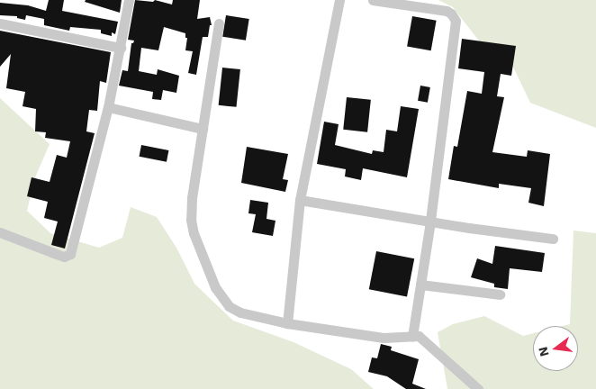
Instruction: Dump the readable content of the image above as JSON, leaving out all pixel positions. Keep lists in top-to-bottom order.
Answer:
{
  "north": "left"
}
